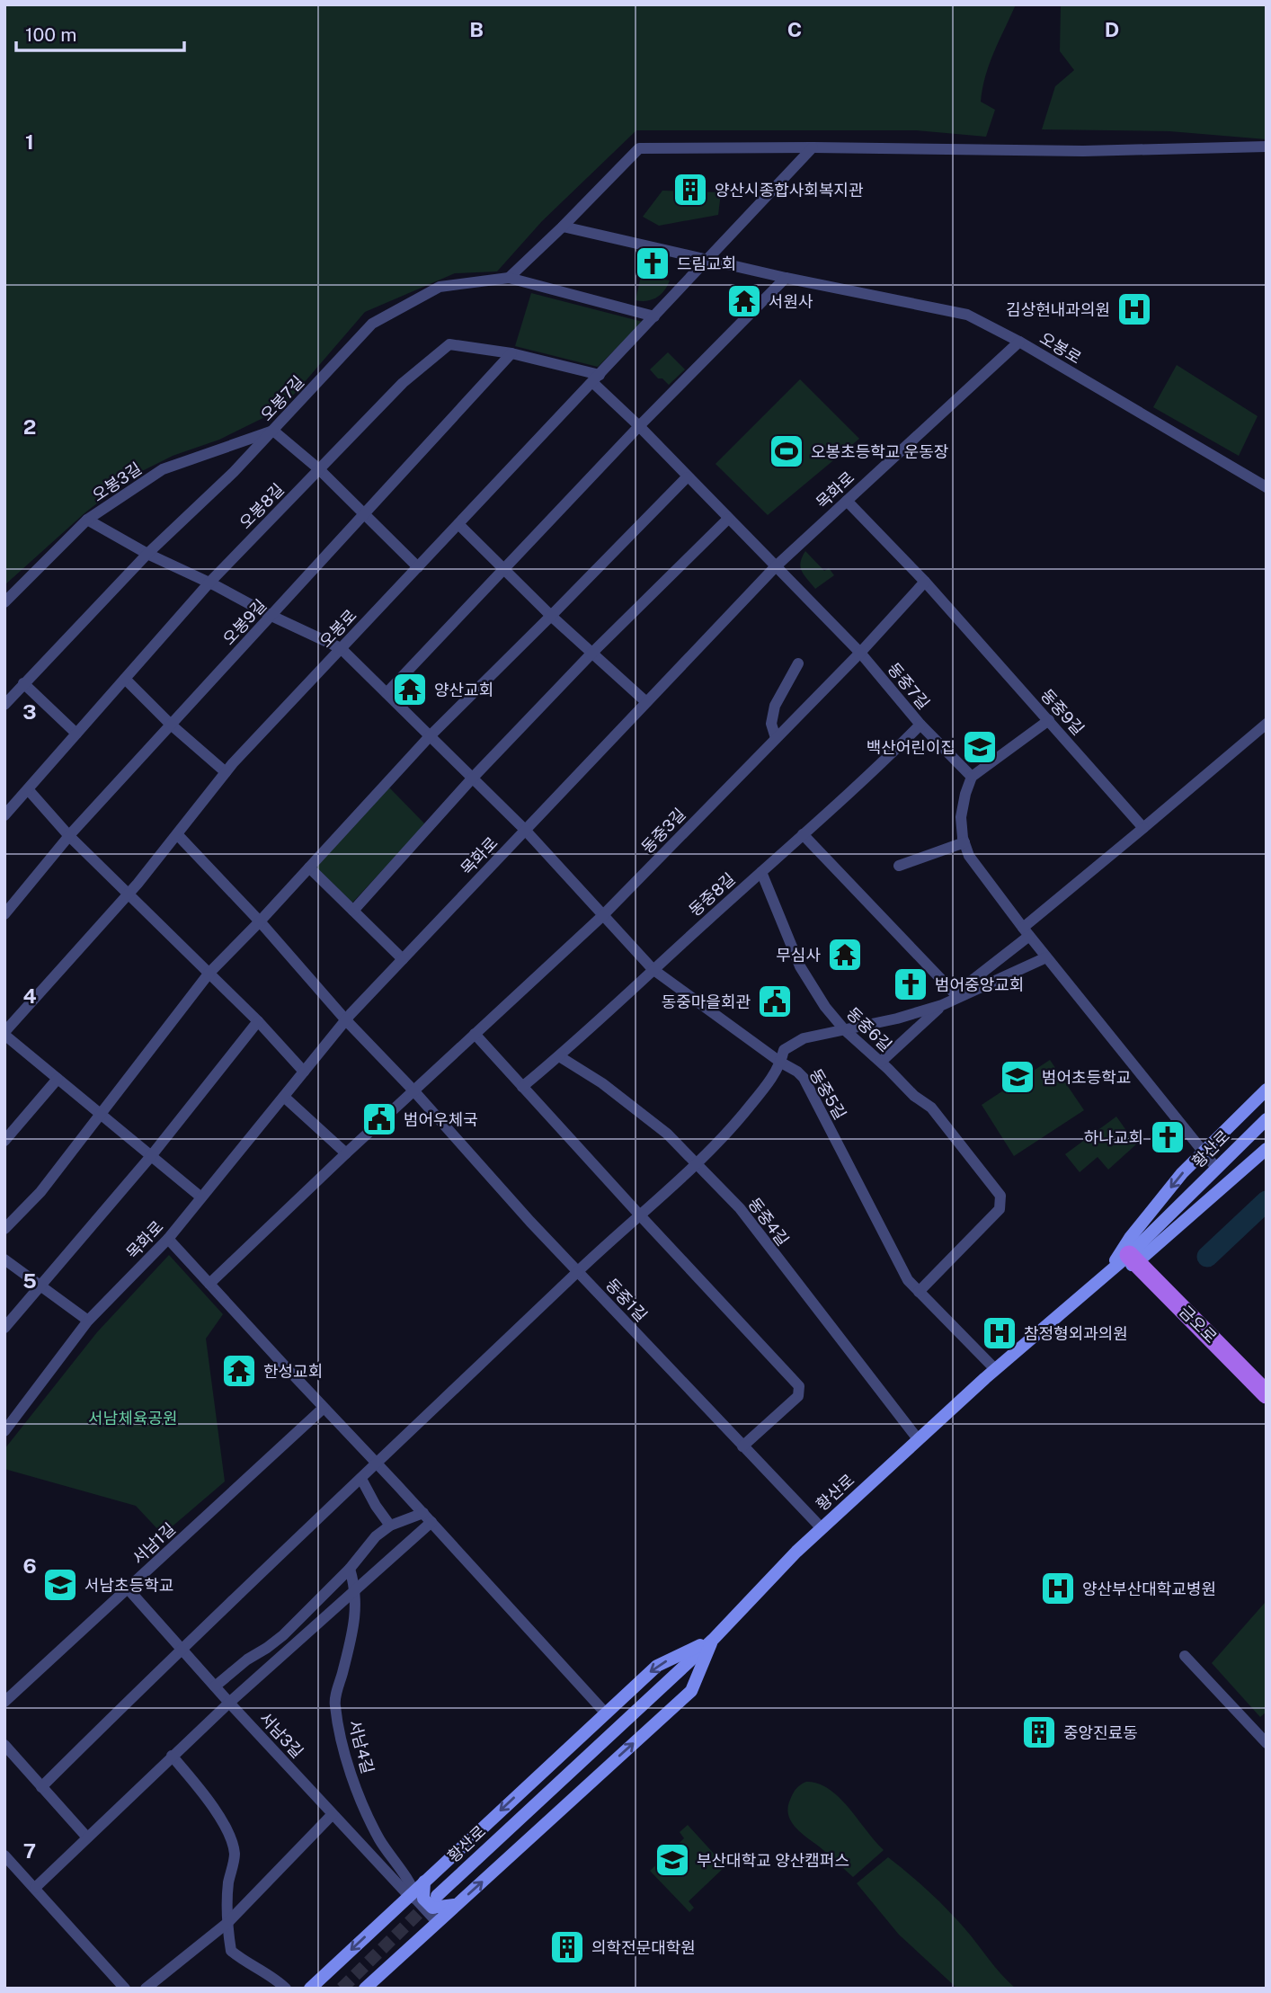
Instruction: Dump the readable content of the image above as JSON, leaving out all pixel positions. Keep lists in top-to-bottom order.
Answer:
{
  "streets": {
    "main road": ["황산로", "금오로"],
    "street": [
      "오봉로",
      "오봉7길",
      "오봉3길",
      "목화로",
      "오봉8길",
      "오봉9길",
      "동중7길",
      "동중9길",
      "동중3길",
      "동중8길",
      "동중6길",
      "동중5길",
      "동중4길",
      "동중1길",
      "서남1길",
      "서남3길",
      "서남4길"
    ]
  },
  "crossings": [
    ["오봉로", "오봉7길"],
    ["오봉로", "목화로"],
    ["오봉로", "오봉8길"],
    ["오봉로", "동중7길"],
    ["오봉로", "동중5길"],
    ["오봉로", "동중1길"],
    ["오봉7길", "오봉3길"],
    ["오봉7길", "동중5길"],
    ["오봉3길", "동중5길"],
    ["목화로", "동중7길"],
    ["목화로", "동중9길"],
    ["목화로", "동중5길"],
    ["목화로", "동중1길"],
    ["오봉8길", "오봉9길"],
    ["오봉8길", "동중7길"],
    ["오봉8길", "동중5길"],
    ["오봉9길", "동중5길"],
    ["동중7길", "동중3길"],
    ["동중7길", "동중8길"],
    ["동중9길", "동중3길"],
    ["동중3길", "동중5길"],
    ["동중3길", "동중1길"],
    ["동중8길", "동중6길"],
    ["동중8길", "동중5길"],
    ["동중8길", "동중4길"],
    ["동중6길", "동중5길"],
    ["동중5길", "황산로"],
    ["황산로", "동중4길"],
    ["황산로", "동중1길"],
    ["황산로", "금오로"],
    ["서남1길", "서남3길"],
    ["서남3길", "서남4길"]
  ],
  "parks": ["서남체육공원"],
  "places": {
    "building": ["양산시종합사회복지관", "중앙진료동", "의학전문대학원"],
    "church": ["드림교회", "범어중앙교회", "하나교회"],
    "temple": [
      "서원사",
      "양산교회",
      "무심사",
      "한성교회"
    ],
    "hospital": ["김상현내과의원", "참정형외과의원", "양산부산대학교병원"],
    "sports": ["오봉초등학교 운동장"],
    "school or university": [
      "백산어린이집",
      "범어초등학교",
      "서남초등학교",
      "부산대학교 양산캠퍼스"
    ],
    "public building": ["동중마을회관", "범어우체국"]
  },
  "scale_bar": "100 m",
  "grid": {
    "columns": ["B", "C", "D"],
    "rows": [
      "1",
      "2",
      "3",
      "4",
      "5",
      "6",
      "7"
    ]
  }
}
